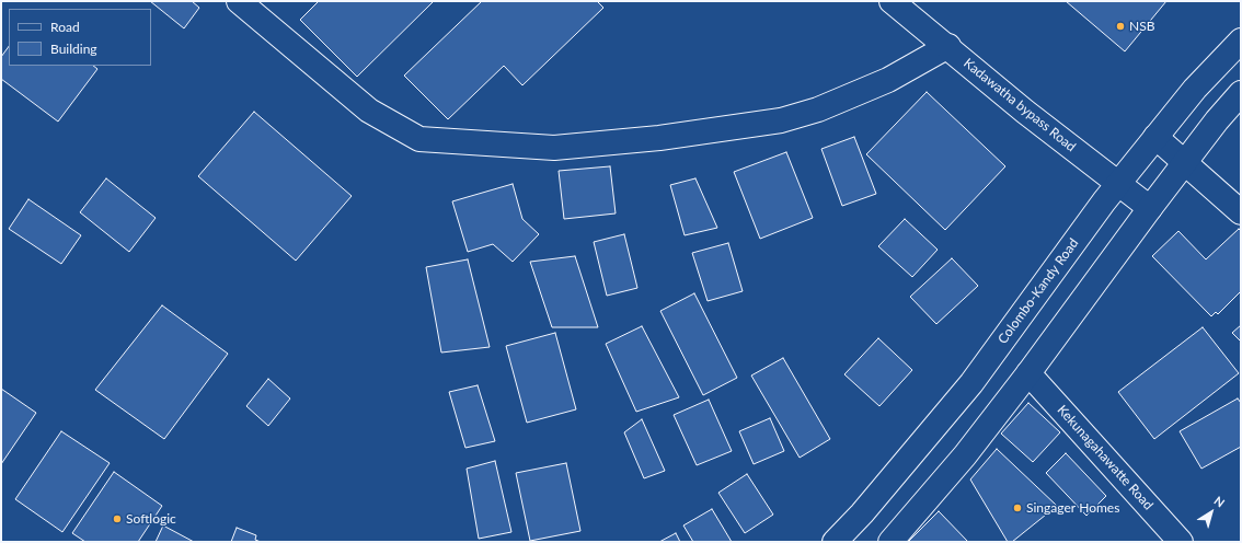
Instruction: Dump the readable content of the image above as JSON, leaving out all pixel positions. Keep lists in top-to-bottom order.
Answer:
{
  "streets": {
    "main road": ["Kadawatha bypass Road", "Colombo-Kandy Road", "Kekunagahawatte Road"]
  },
  "crossings": [
    ["Kadawatha bypass Road", "Colombo-Kandy Road"]
  ],
  "places": ["NSB", "Singager Homes", "Softlogic"],
  "legend": ["Road", "Building"],
  "north": "top right"
}
